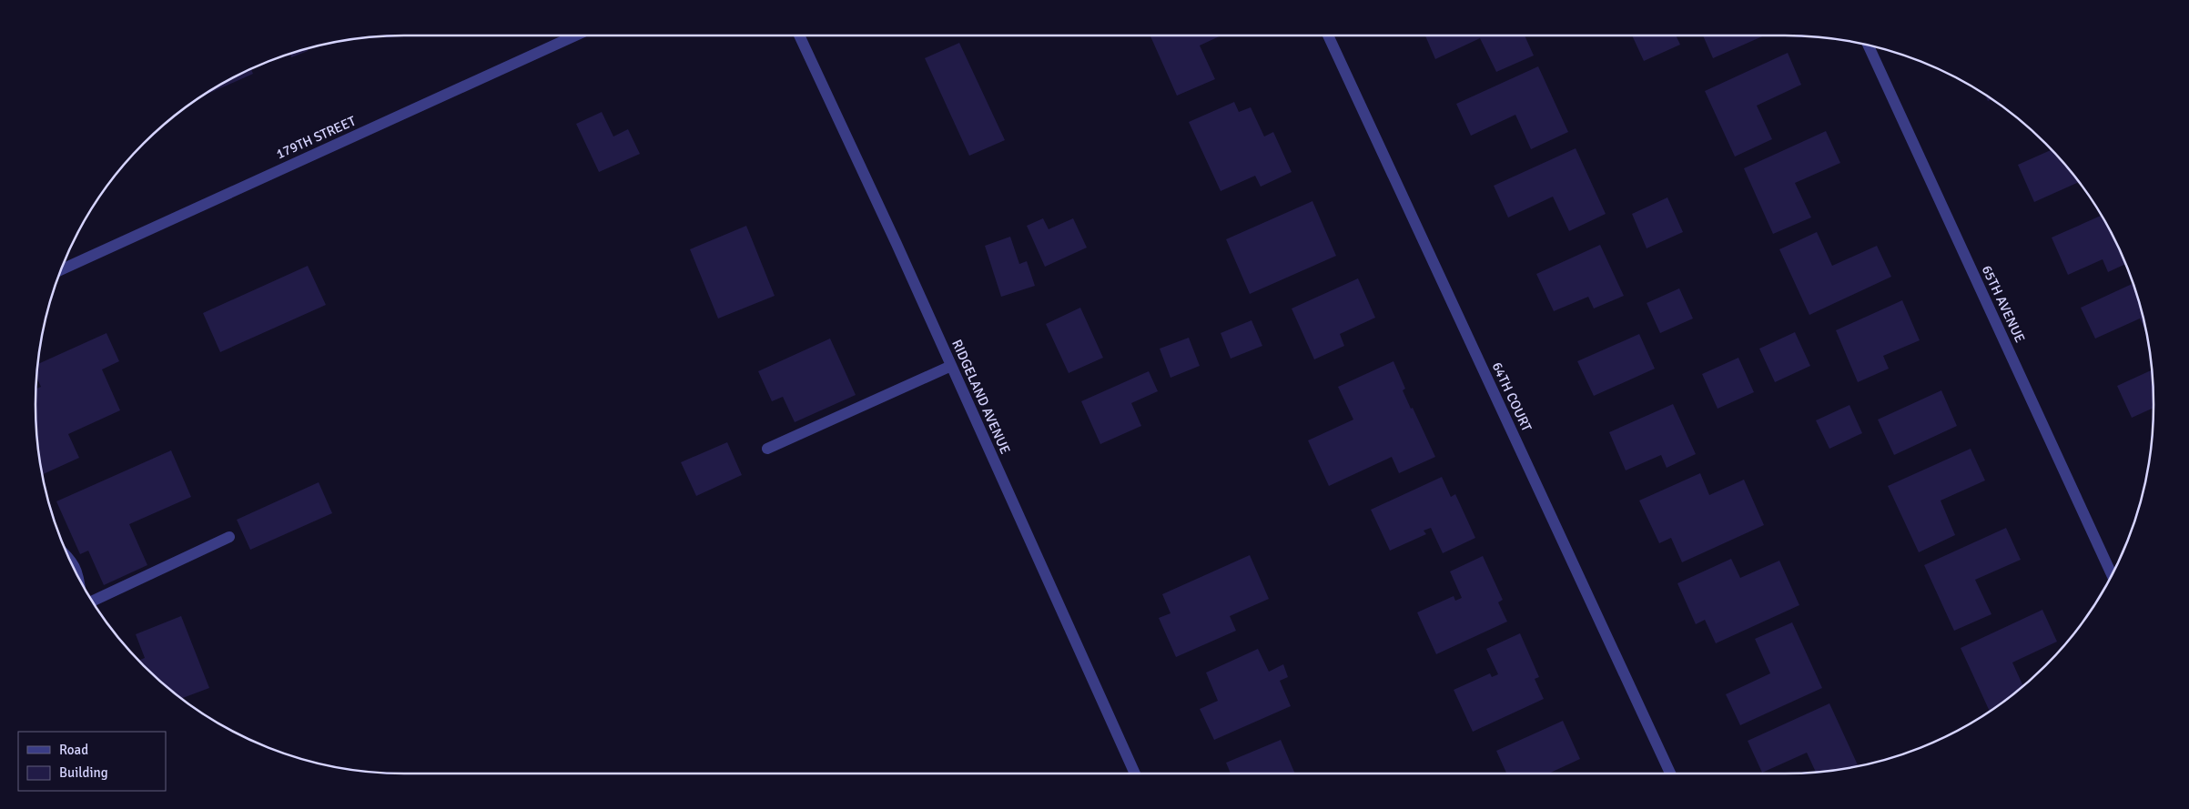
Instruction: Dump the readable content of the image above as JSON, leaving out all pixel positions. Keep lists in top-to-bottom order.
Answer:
{
  "streets": {
    "street": [
      "179TH STREET",
      "65TH AVENUE",
      "RIDGELAND AVENUE",
      "64TH COURT"
    ]
  },
  "legend": ["Road", "Building"]
}
